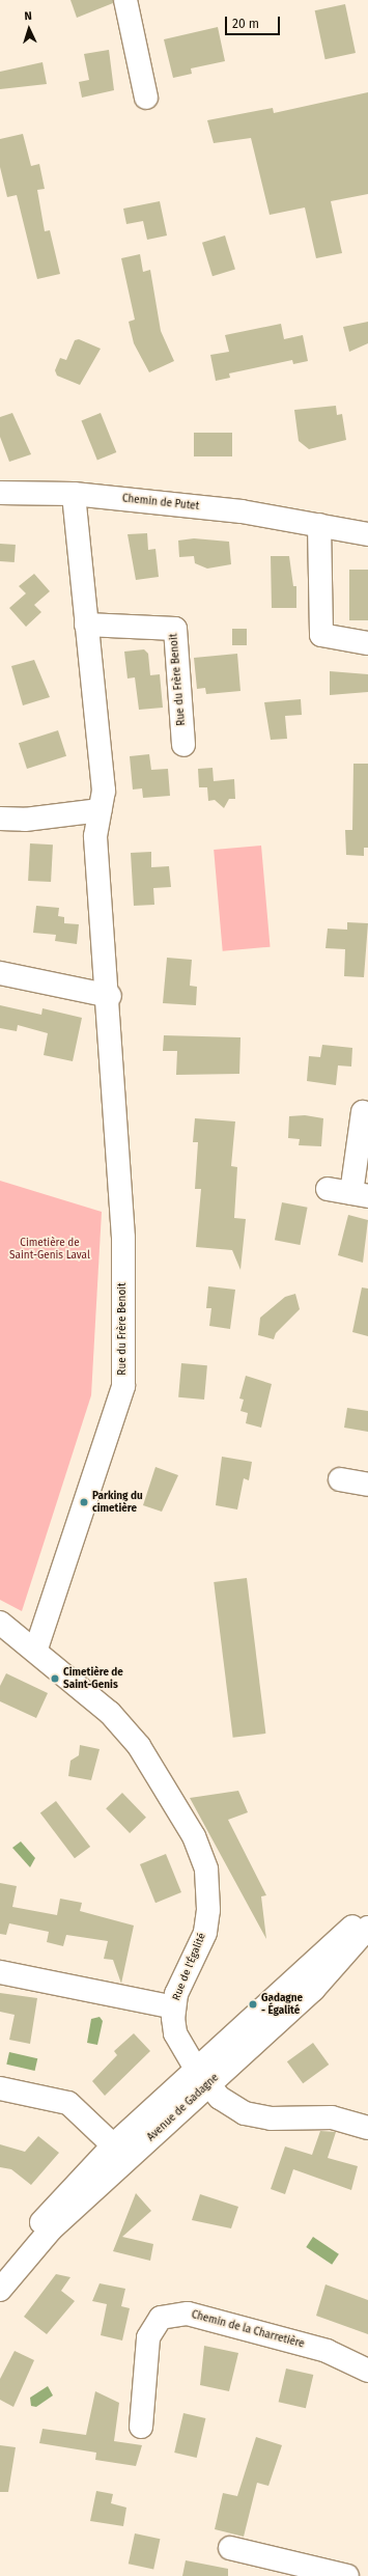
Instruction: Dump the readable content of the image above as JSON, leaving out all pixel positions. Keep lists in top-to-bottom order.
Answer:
{
  "streets": {
    "street": [
      "Chemin de Putet",
      "Rue du Frère Benoit",
      "Rue de l'Égalité",
      "Avenue de Gadagne",
      "Chemin de la Charretière"
    ]
  },
  "crossings": [
    ["Chemin de Putet", "Rue du Frère Benoit"],
    ["Rue du Frère Benoit", "Rue de l'Égalité"],
    ["Rue de l'Égalité", "Avenue de Gadagne"]
  ],
  "parks": ["Cimetière de Saint-Genis Laval"],
  "places": ["Parking du cimetière", "Cimetière de Saint-Genis", "Gadagne - Égalité"],
  "scale_bar": "20 m",
  "north": "top"
}
